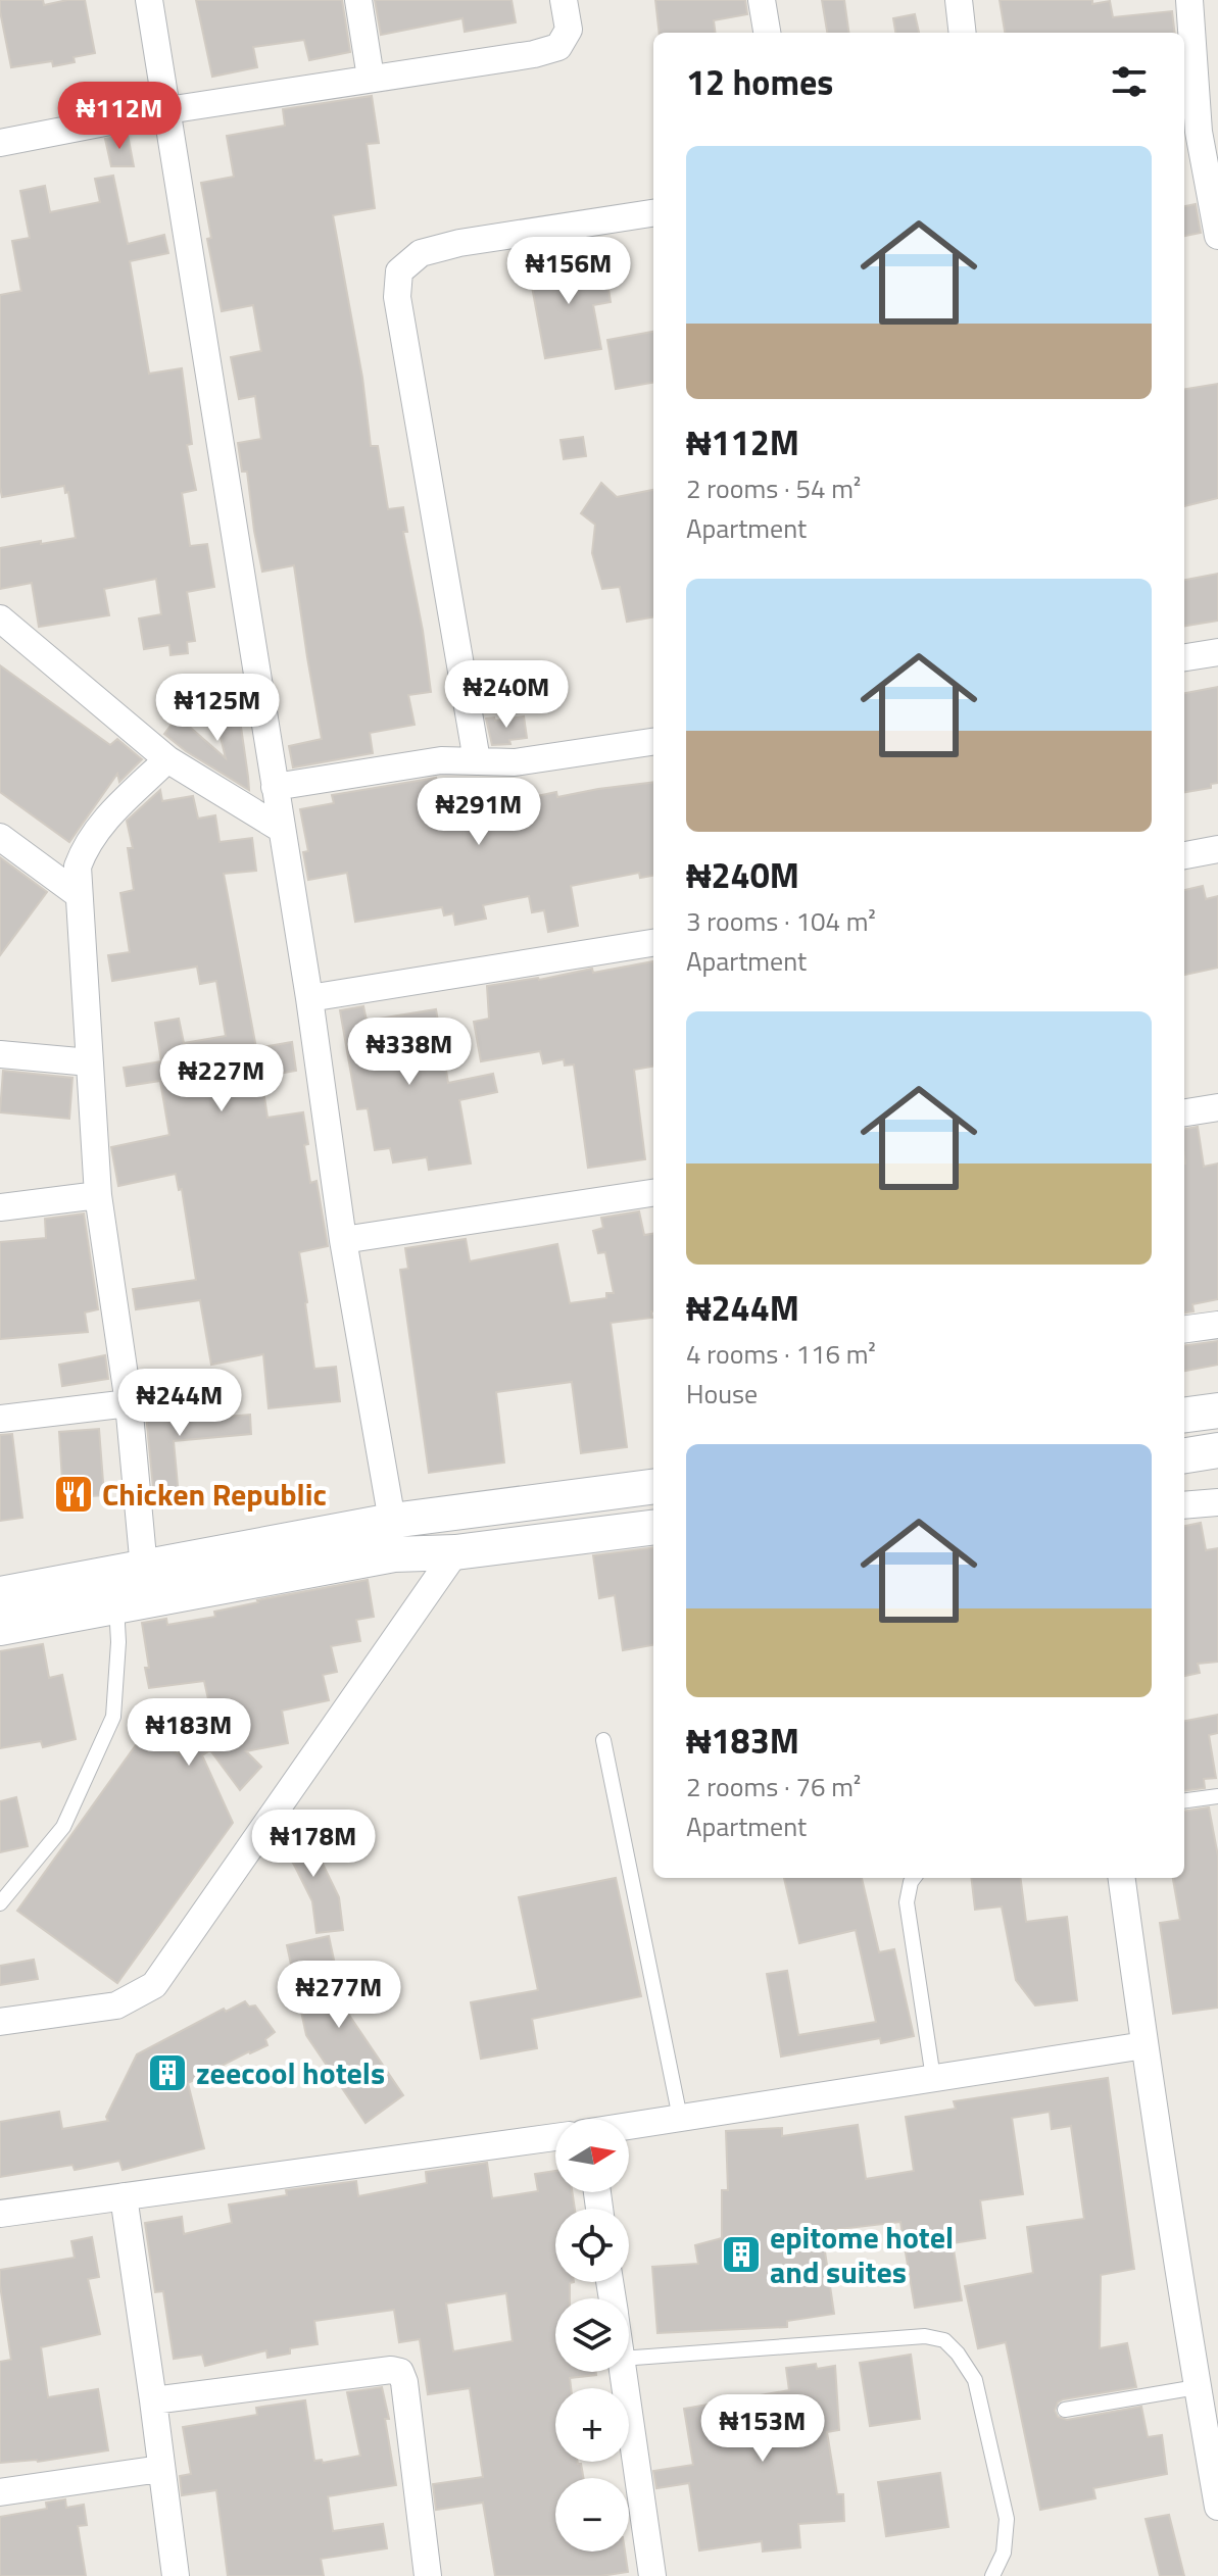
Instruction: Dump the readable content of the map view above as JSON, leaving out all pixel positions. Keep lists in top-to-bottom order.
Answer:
{
  "places": {
    "restaurant": ["Chicken Republic"],
    "building": ["zeecool hotels", "epitome hotel and suites"]
  },
  "north": "right",
  "page": {
    "heading": "12 homes",
    "price": [
      "₦112M",
      "₦156M",
      "₦240M",
      "₦125M",
      "₦291M",
      "₦338M",
      "₦227M",
      "₦244M",
      "₦183M",
      "₦178M",
      "₦277M",
      "₦153M"
    ],
    "list": [
      {
        "name": "₦112M",
        "note": "2 rooms · 54 m² · Apartment"
      },
      {
        "name": "₦240M",
        "note": "3 rooms · 104 m² · Apartment"
      },
      {
        "name": "₦244M",
        "note": "4 rooms · 116 m² · House"
      },
      {
        "name": "₦183M",
        "note": "2 rooms · 76 m² · Apartment"
      }
    ],
    "map_buttons": ["+", "−"]
  }
}
